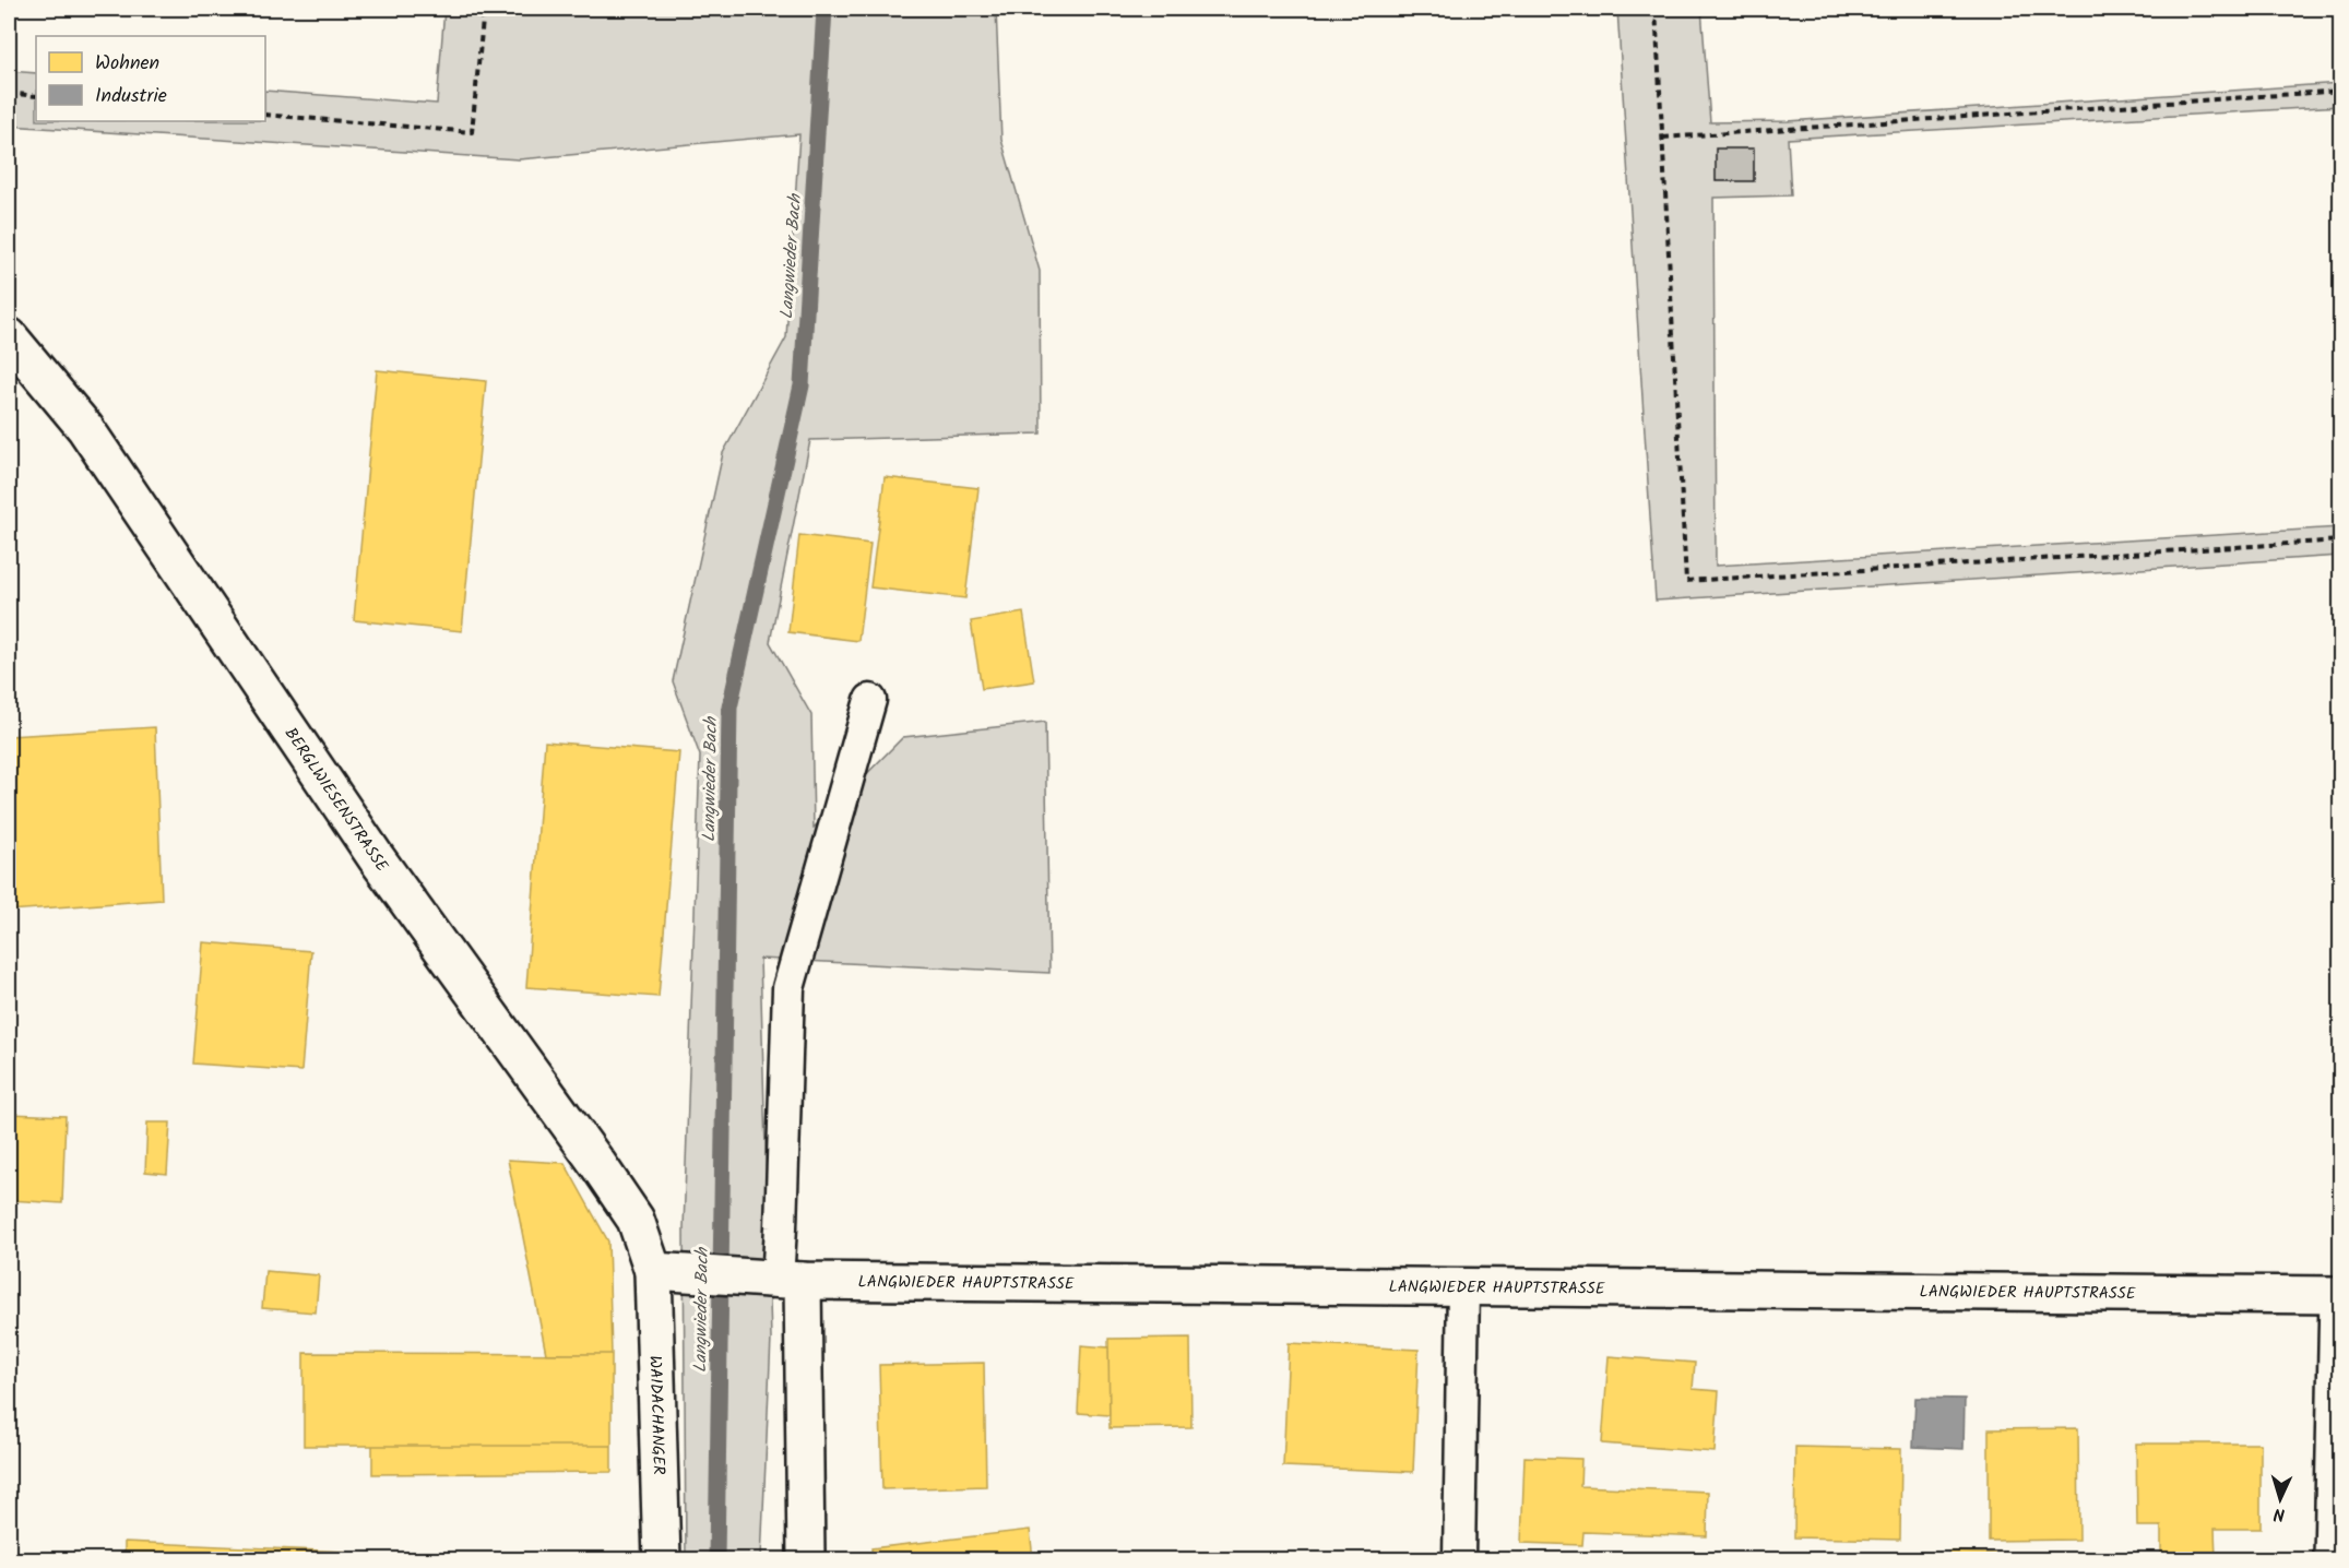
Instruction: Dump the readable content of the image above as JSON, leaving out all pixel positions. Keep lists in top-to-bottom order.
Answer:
{
  "streets": {
    "street": ["BERGLWIESENSTRASSE", "LANGWIEDER HAUPTSTRASSE", "WAIDACHANGER"]
  },
  "crossings": [
    ["BERGLWIESENSTRASSE", "LANGWIEDER HAUPTSTRASSE"],
    ["BERGLWIESENSTRASSE", "WAIDACHANGER"],
    ["LANGWIEDER HAUPTSTRASSE", "WAIDACHANGER"]
  ],
  "water": ["Langwieder Bach"],
  "legend": ["Wohnen", "Industrie"],
  "north": "bottom"
}
